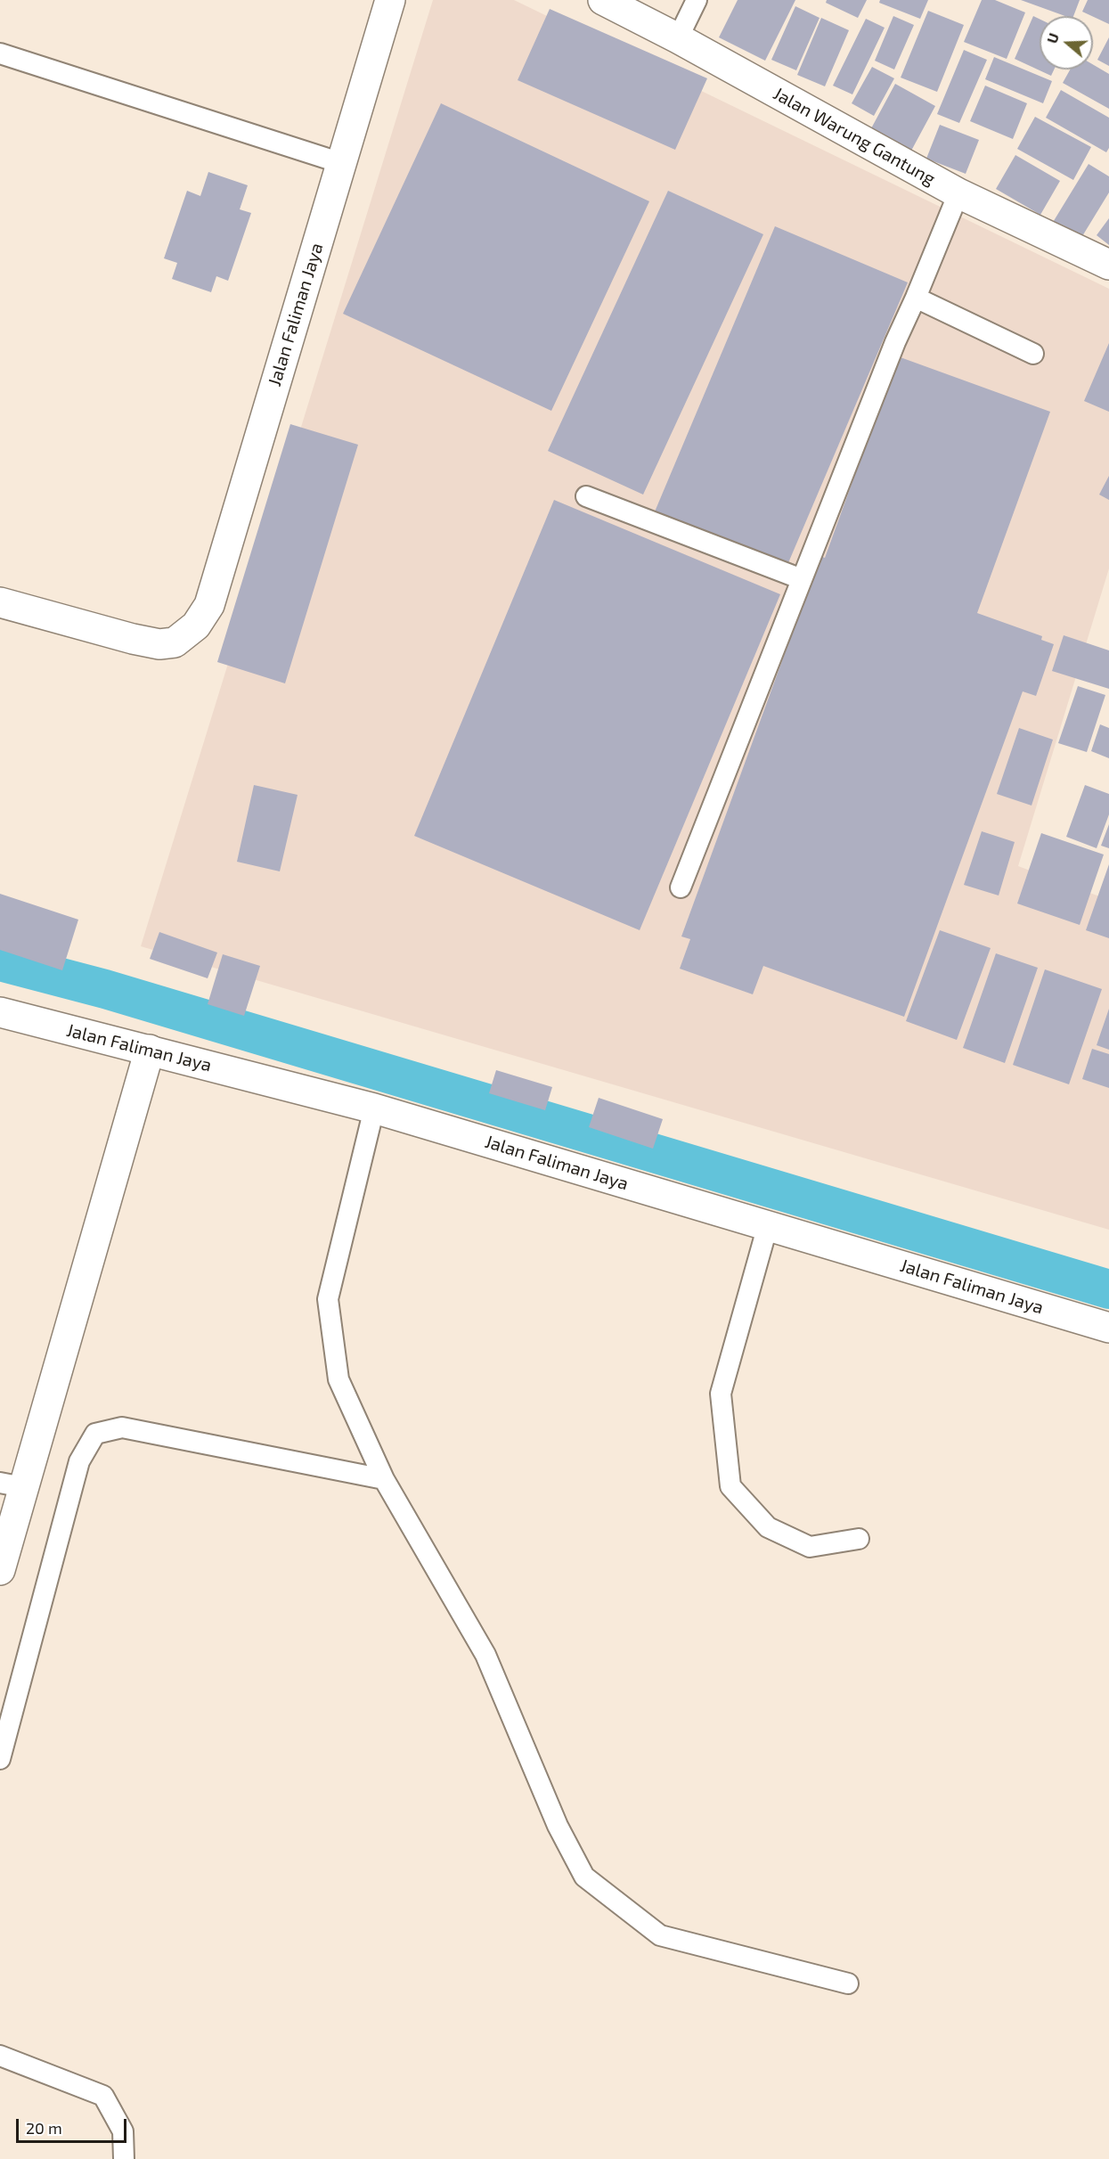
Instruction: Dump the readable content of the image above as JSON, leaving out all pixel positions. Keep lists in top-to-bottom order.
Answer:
{
  "streets": {
    "street": ["Jalan Warung Gantung", "Jalan Faliman Jaya"]
  },
  "scale_bar": "20 m",
  "north": "left"
}
